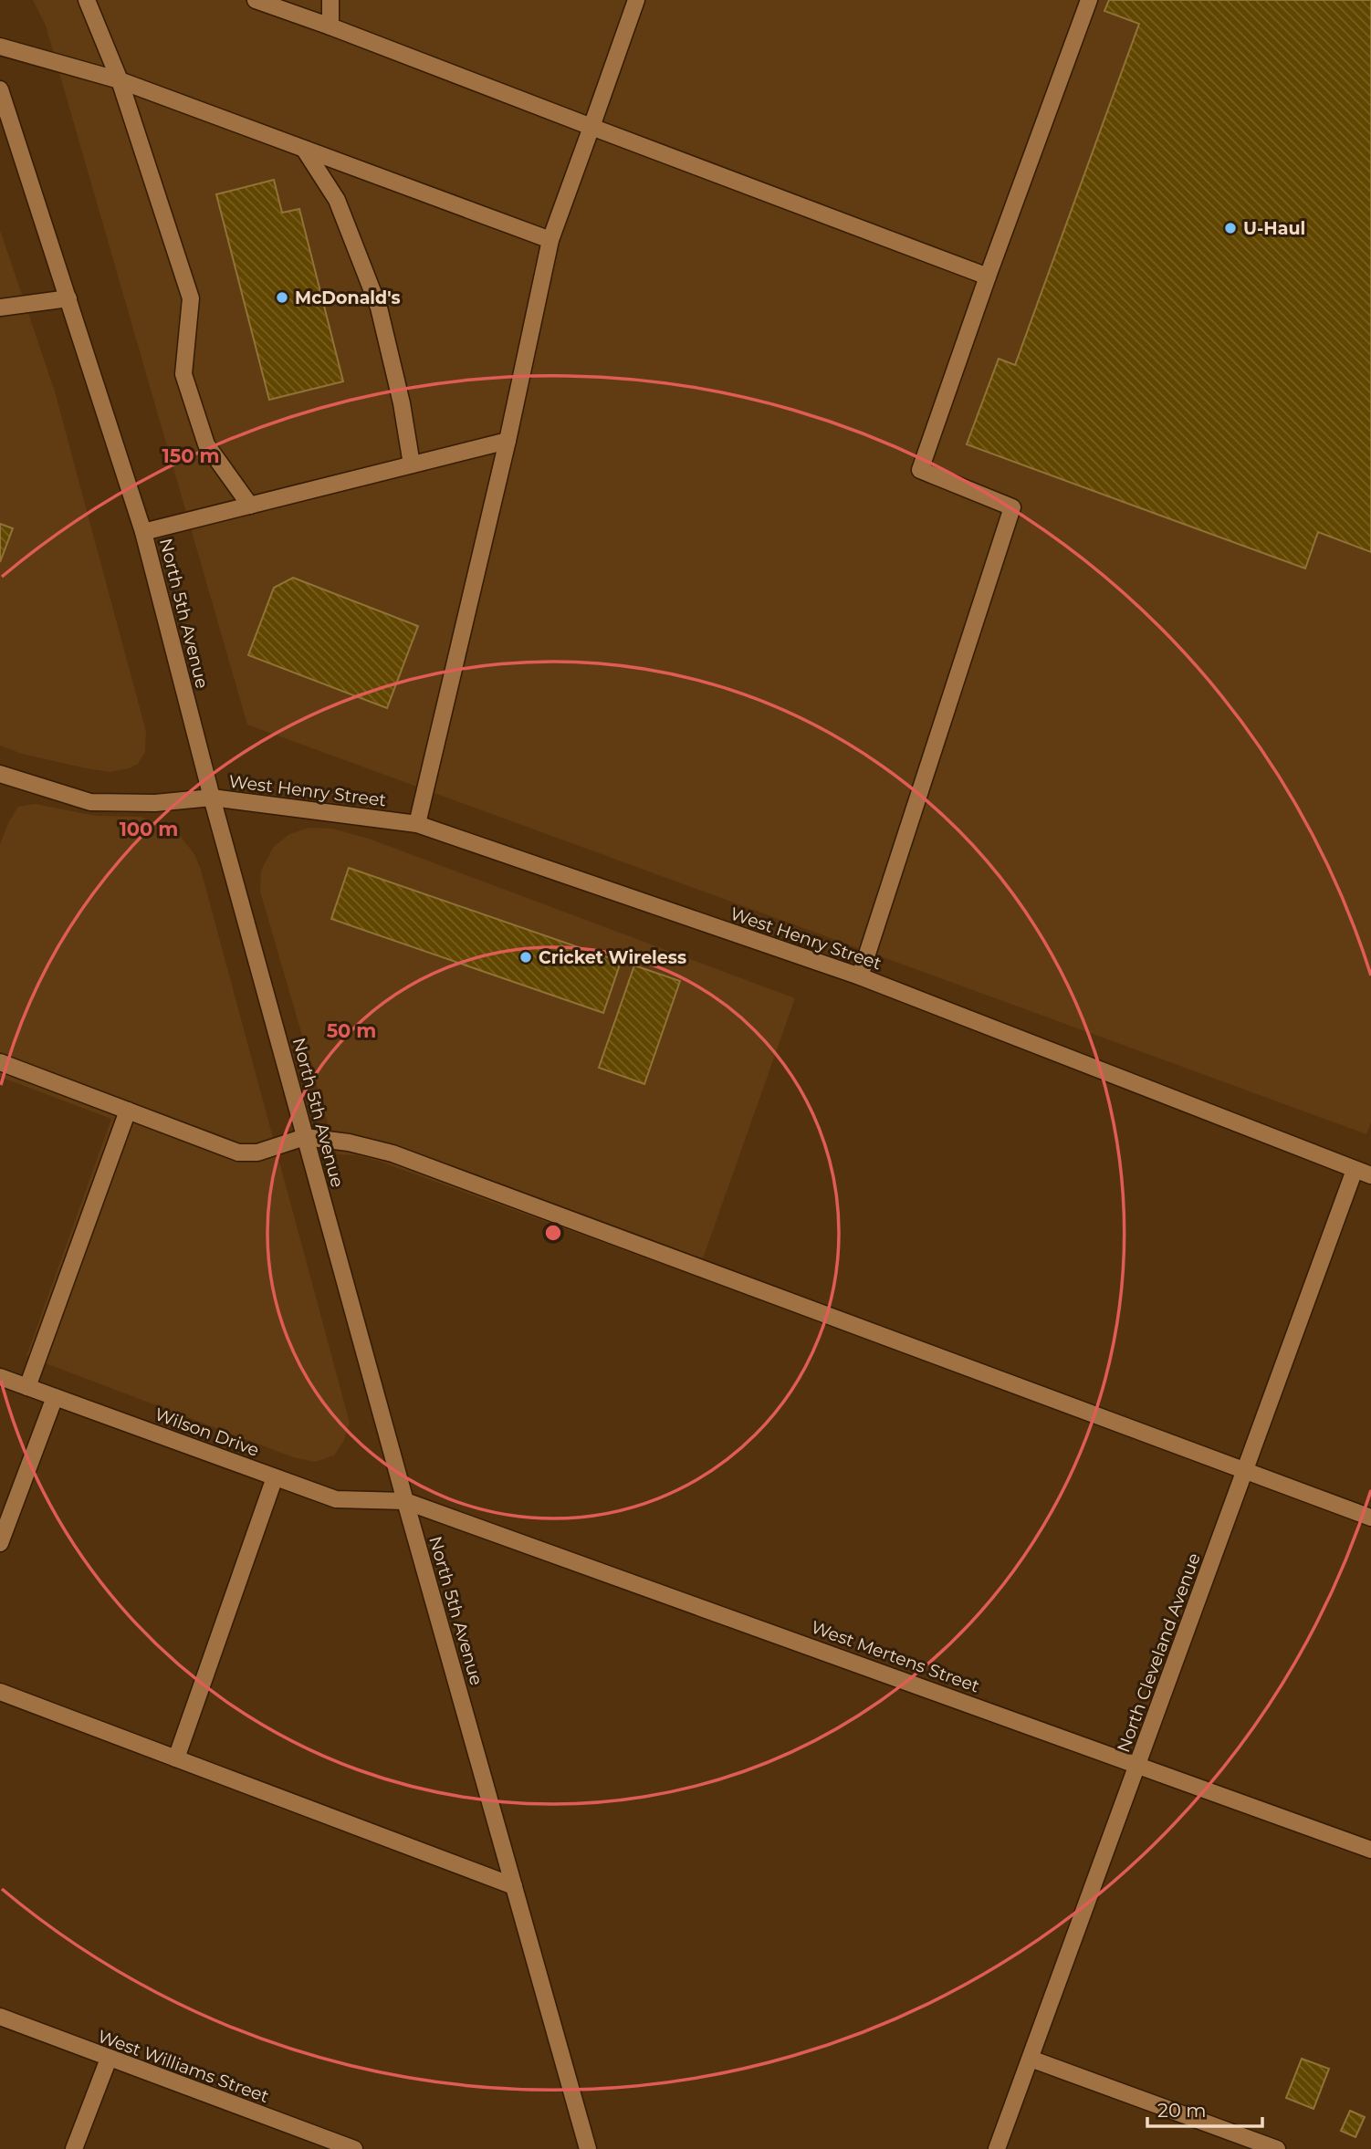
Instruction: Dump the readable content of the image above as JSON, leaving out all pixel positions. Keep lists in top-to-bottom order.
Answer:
{
  "streets": {
    "street": [
      "North 5th Avenue",
      "West Henry Street",
      "Wilson Drive",
      "North Cleveland Avenue",
      "West Mertens Street",
      "West Williams Street"
    ]
  },
  "crossings": [
    ["North 5th Avenue", "West Henry Street"],
    ["North 5th Avenue", "Wilson Drive"],
    ["North 5th Avenue", "West Mertens Street"],
    ["West Henry Street", "North Cleveland Avenue"],
    ["Wilson Drive", "West Mertens Street"],
    ["North Cleveland Avenue", "West Mertens Street"]
  ],
  "places": ["U-Haul", "McDonald's", "Cricket Wireless"],
  "scale_bar": "20 m",
  "rings": ["150 m", "100 m", "50 m"]
}
